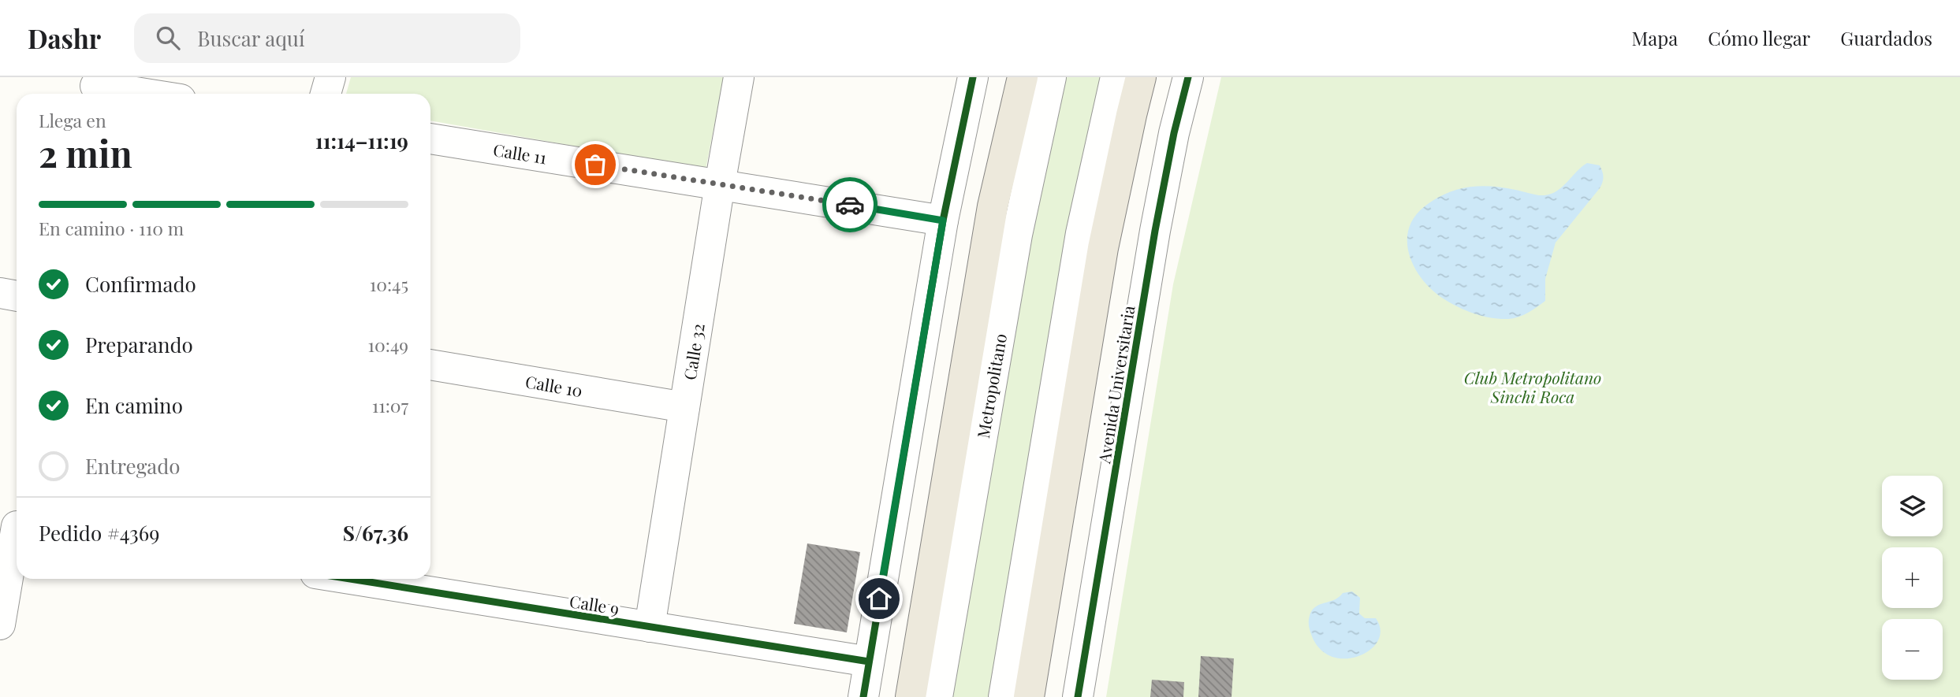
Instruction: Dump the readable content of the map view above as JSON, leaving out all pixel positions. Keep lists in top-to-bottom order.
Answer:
{
  "streets": {
    "main road": ["Avenida Universitaria"],
    "street": [
      "Calle 11",
      "Calle 32",
      "Calle 10",
      "Metropolitano",
      "Calle 9"
    ]
  },
  "crossings": [
    ["Calle 11", "Calle 32"],
    ["Calle 32", "Calle 10"],
    ["Calle 32", "Calle 9"]
  ],
  "parks": ["Club Metropolitano Sinchi Roca"],
  "page": {
    "header": "Dashr",
    "search": "Buscar aquí",
    "nav": ["Mapa", "Cómo llegar", "Guardados"],
    "heading": ["2 min", "Llega en", "11:14–11:19"],
    "panel": ["Pedido #4369", "S/67.36"],
    "bar": "En camino · 110 m",
    "list": [
      ["Confirmado", "10:45"],
      ["Preparando", "10:49"],
      ["En camino", "11:07"],
      "Entregado"
    ],
    "map_buttons": ["+", "−"]
  }
}
